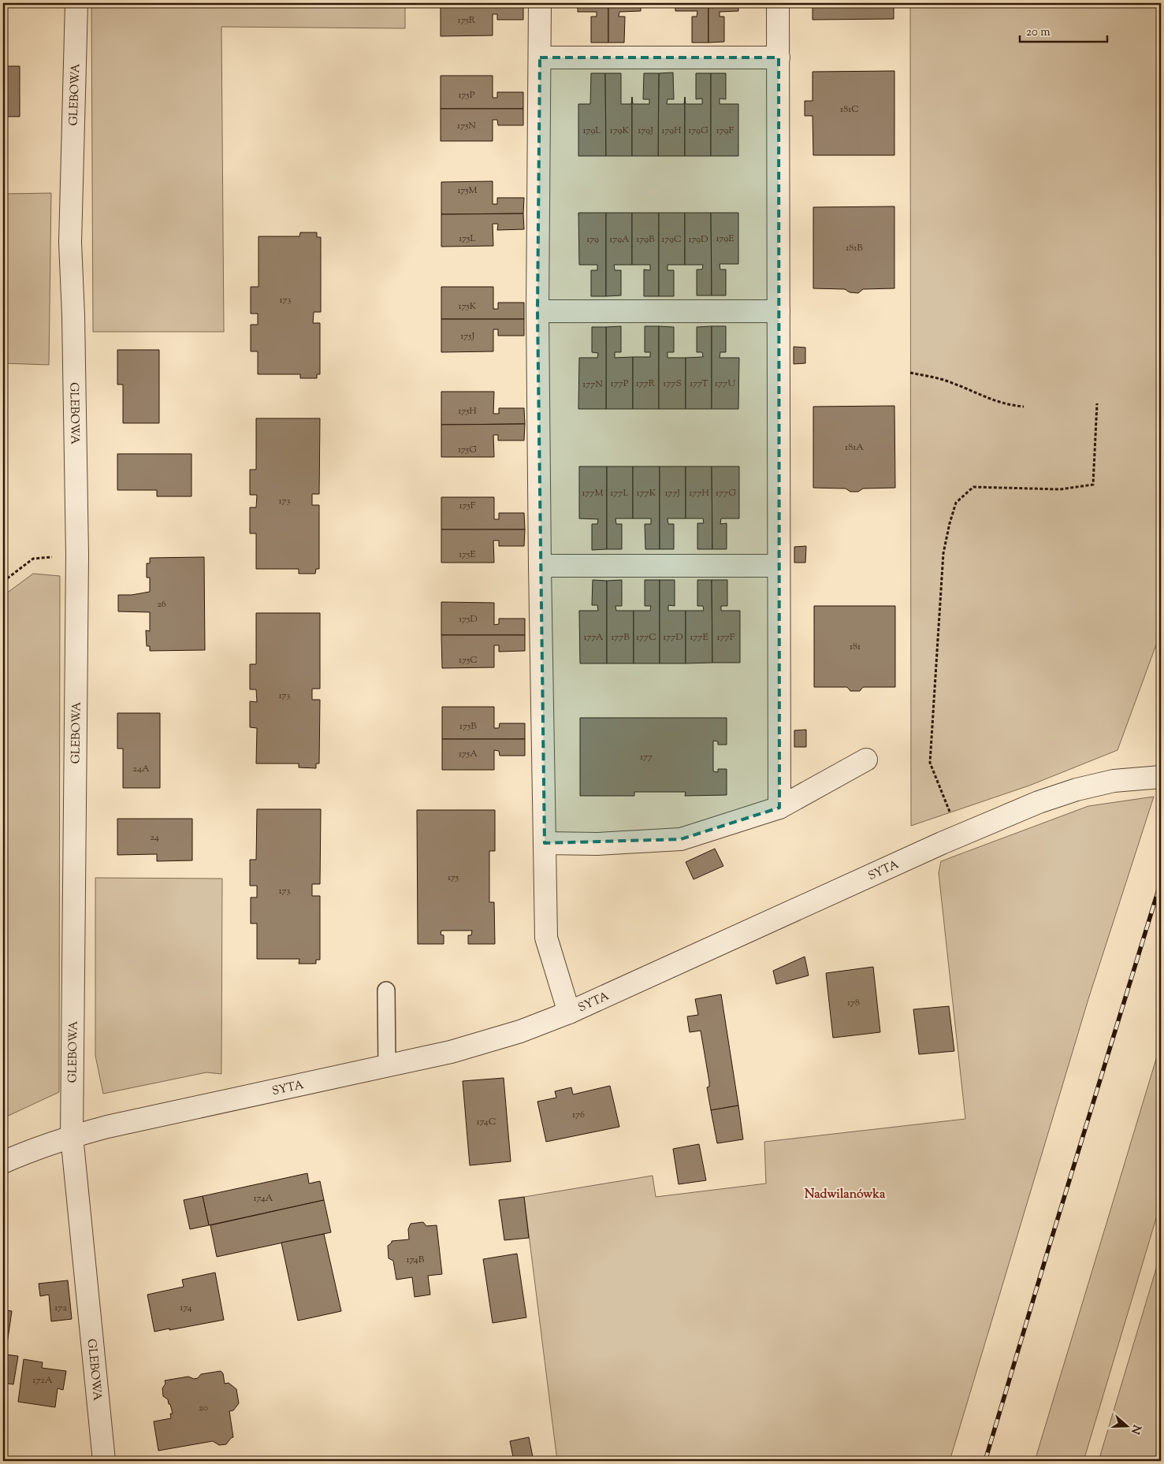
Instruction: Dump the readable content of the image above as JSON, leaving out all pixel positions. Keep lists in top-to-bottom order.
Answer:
{
  "streets": {
    "street": ["GLEBOWA", "SYTA"]
  },
  "crossings": [
    ["GLEBOWA", "SYTA"]
  ],
  "districts": ["Nadwilanówka"],
  "house_numbers": [
    "175R",
    "175P",
    "181C",
    "175N",
    "179L",
    "179K",
    "179J",
    "179H",
    "179G",
    "179F",
    "175M",
    "175L",
    "179E",
    "179",
    "179A",
    "179B",
    "179C",
    "179D",
    "181B",
    "173",
    "175K",
    "175J",
    "177P",
    "177R",
    "177S",
    "177T",
    "177U",
    "177N",
    "175H",
    "181A",
    "175G",
    "177M",
    "177L",
    "177K",
    "177J",
    "177H",
    "177G",
    "173",
    "175F",
    "175E",
    "26",
    "175D",
    "177A",
    "177B",
    "177C",
    "177D",
    "177E",
    "177F",
    "181",
    "175C",
    "173",
    "175B",
    "175A",
    "177",
    "24A",
    "24",
    "175",
    "173",
    "178",
    "176",
    "174C",
    "174A",
    "174B",
    "172",
    "174",
    "172A",
    "20"
  ],
  "scale_bar": "20 m",
  "north": "right"
}
